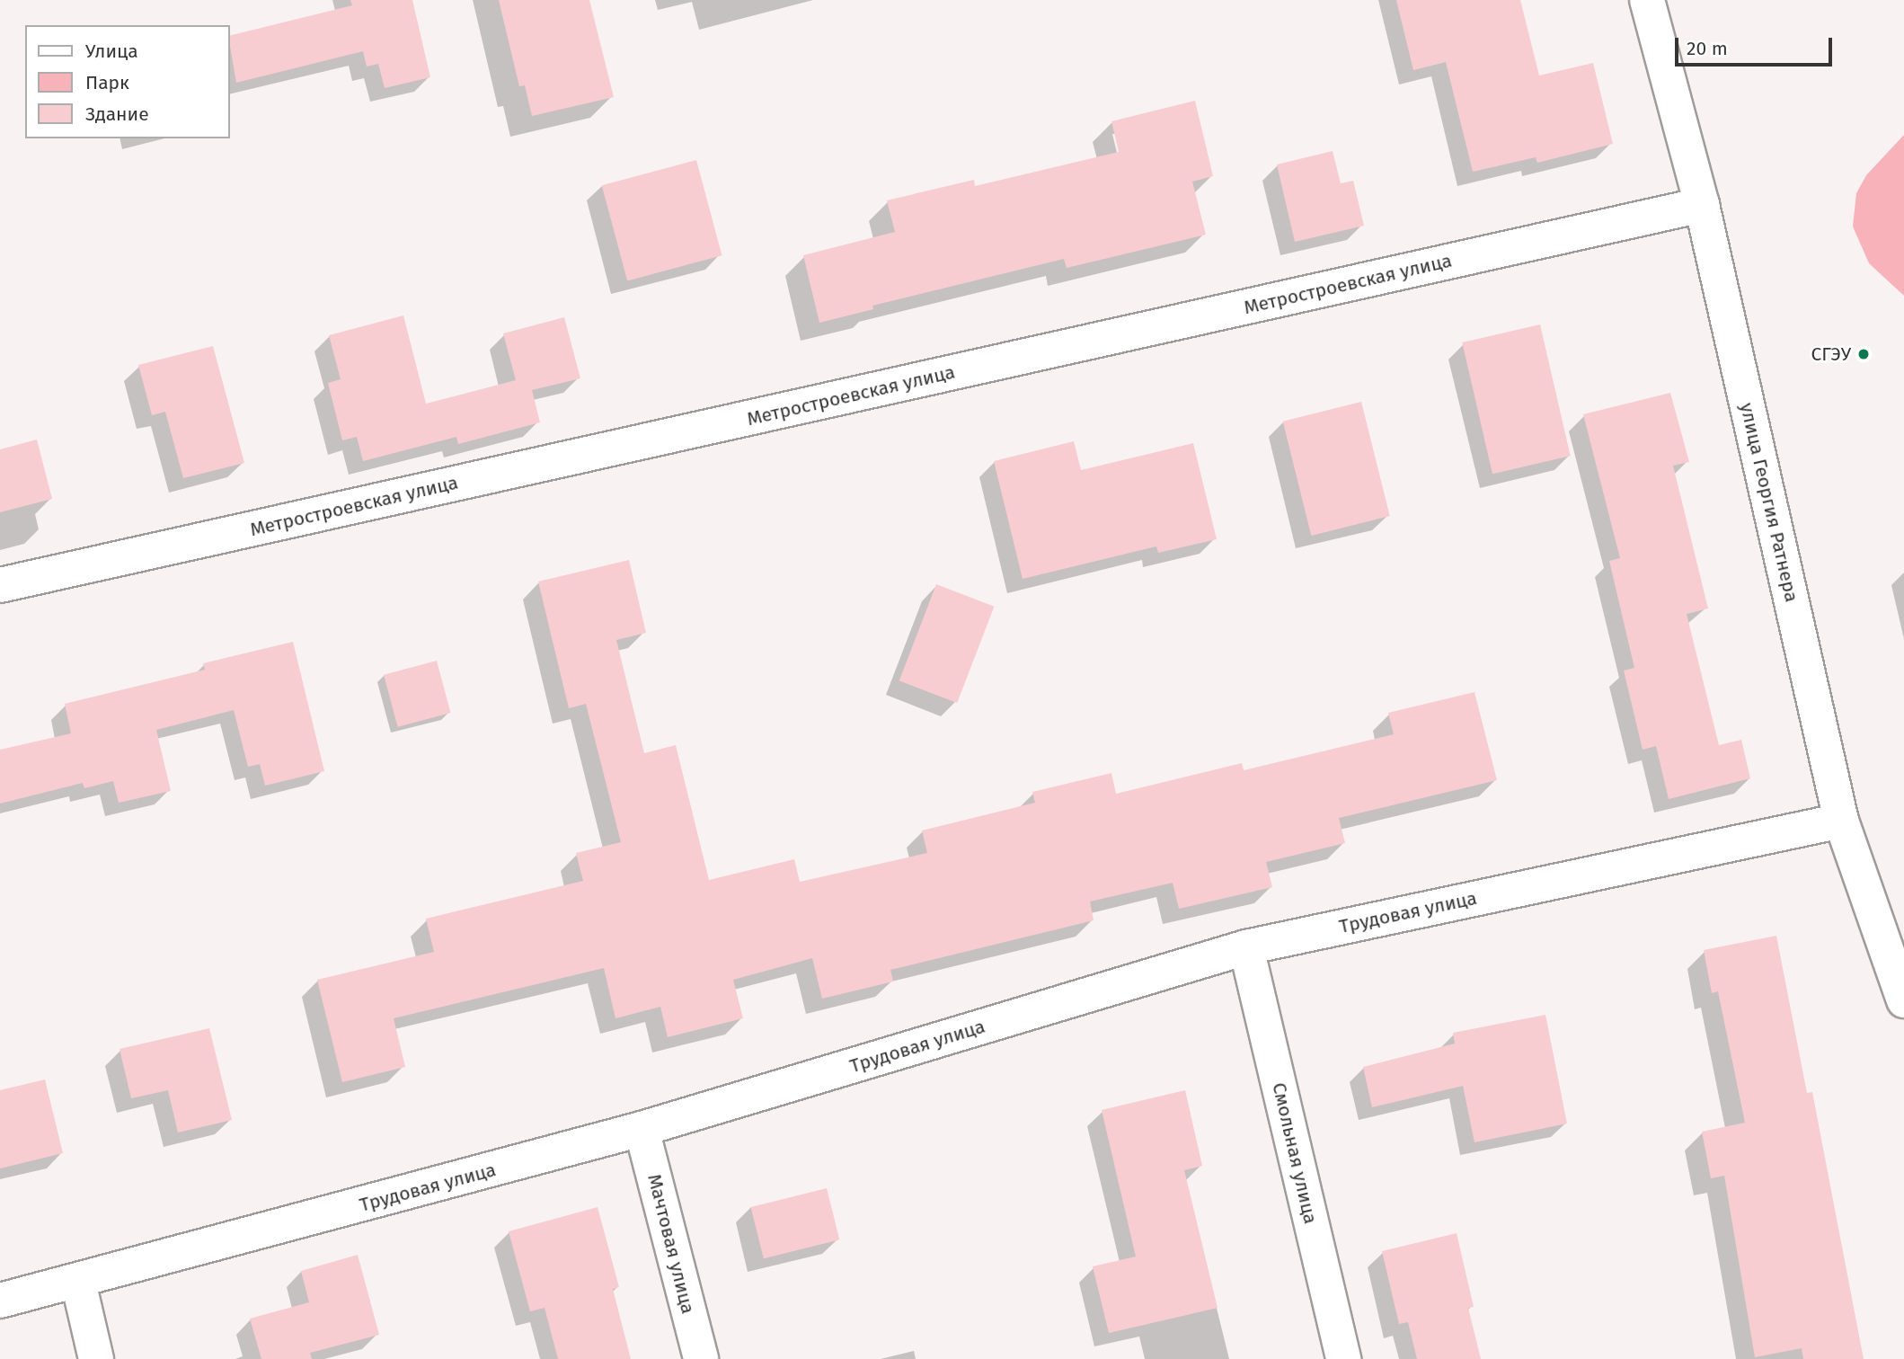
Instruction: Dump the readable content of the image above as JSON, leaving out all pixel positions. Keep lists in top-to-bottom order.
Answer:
{
  "streets": {
    "street": [
      "Метростроевская улица",
      "улица Георгия Ратнера",
      "Трудовая улица",
      "Смольная улица",
      "Мачтовая улица"
    ]
  },
  "crossings": [
    ["Метростроевская улица", "улица Георгия Ратнера"],
    ["улица Георгия Ратнера", "Трудовая улица"],
    ["Трудовая улица", "Смольная улица"],
    ["Трудовая улица", "Мачтовая улица"]
  ],
  "places": ["СГЭУ"],
  "legend": ["Улица", "Парк", "Здание"],
  "scale_bar": "20 m"
}
